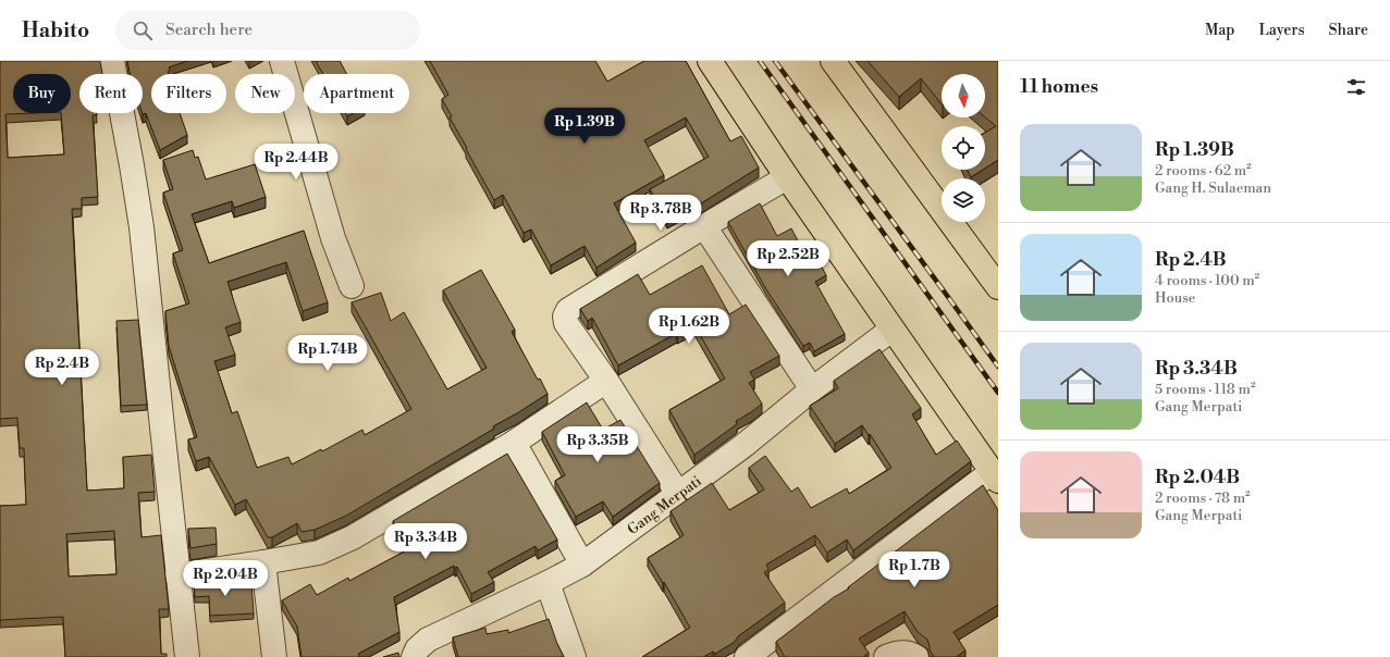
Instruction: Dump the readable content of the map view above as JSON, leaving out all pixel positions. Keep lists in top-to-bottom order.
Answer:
{
  "streets": {
    "street": ["Gang Merpati"]
  },
  "north": "bottom",
  "page": {
    "header": "Habito",
    "search": "Search here",
    "nav": ["Map", "Layers", "Share"],
    "heading": "11 homes",
    "chip": [
      "Buy",
      "Rent",
      "Filters",
      "New",
      "Apartment"
    ],
    "price": [
      "Rp 1.39B",
      "Rp 2.44B",
      "Rp 3.78B",
      "Rp 2.52B",
      "Rp 1.62B",
      "Rp 1.74B",
      "Rp 2.4B",
      "Rp 3.35B",
      "Rp 3.34B",
      "Rp 1.7B",
      "Rp 2.04B"
    ],
    "list": [
      {
        "name": "Rp 1.39B",
        "note": "2 rooms · 62 m² · Gang H. Sulaeman"
      },
      {
        "name": "Rp 2.4B",
        "note": "4 rooms · 100 m² · House"
      },
      {
        "name": "Rp 3.34B",
        "note": "5 rooms · 118 m² · Gang Merpati"
      },
      {
        "name": "Rp 2.04B",
        "note": "2 rooms · 78 m² · Gang Merpati"
      }
    ]
  }
}
